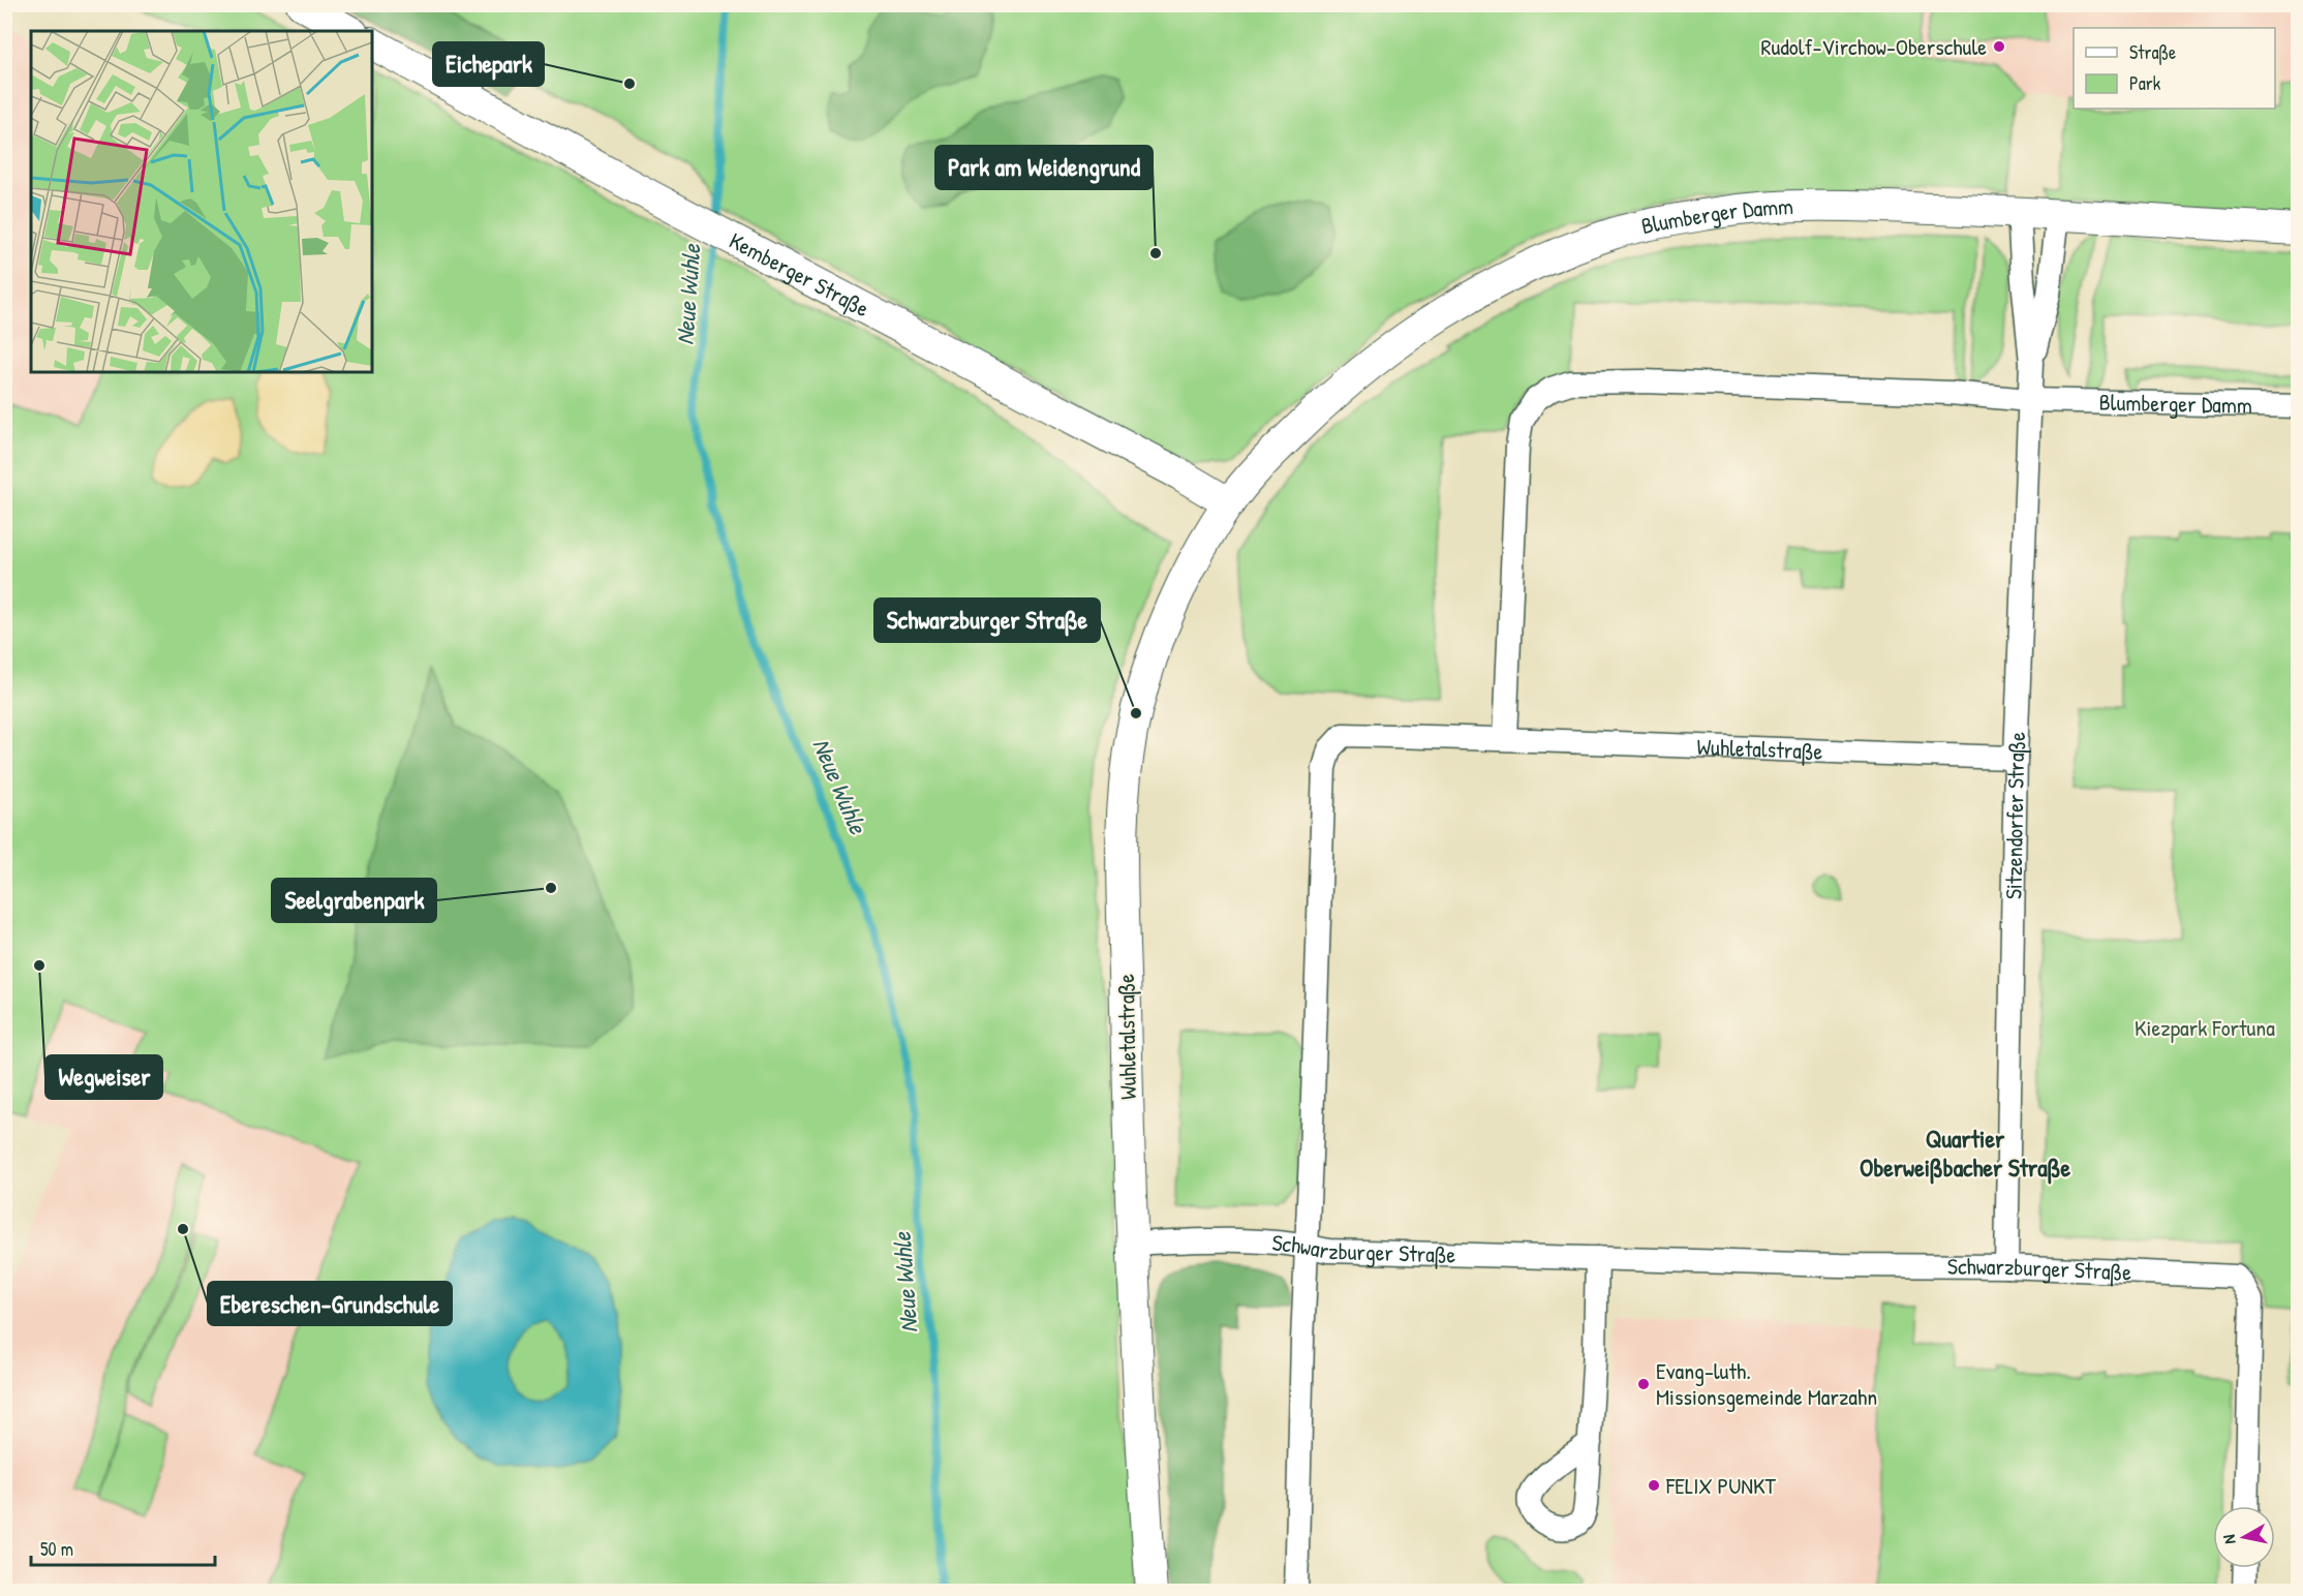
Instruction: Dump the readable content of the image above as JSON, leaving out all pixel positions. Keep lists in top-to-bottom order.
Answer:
{
  "streets": {
    "main road": ["Blumberger Damm", "Kemberger Straße", "Wuhletalstraße"],
    "street": ["Sitzendorfer Straße", "Schwarzburger Straße"]
  },
  "crossings": [
    ["Blumberger Damm", "Kemberger Straße"],
    ["Blumberger Damm", "Wuhletalstraße"],
    ["Blumberger Damm", "Sitzendorfer Straße"],
    ["Kemberger Straße", "Wuhletalstraße"],
    ["Wuhletalstraße", "Sitzendorfer Straße"],
    ["Wuhletalstraße", "Schwarzburger Straße"],
    ["Sitzendorfer Straße", "Schwarzburger Straße"]
  ],
  "districts": ["Quartier Oberweißbacher Straße"],
  "water": ["Neue Wuhle"],
  "parks": ["Kiezpark Fortuna"],
  "places": [
    "Rudolf-Virchow-Oberschule",
    "Eichepark",
    "Park am Weidengrund",
    "Schwarzburger Straße",
    "Seelgrabenpark",
    "Wegweiser",
    "Ebereschen-Grundschule",
    "Evang-luth. Missionsgemeinde Marzahn",
    "FELIX PUNKT"
  ],
  "legend": ["Straße", "Park"],
  "scale_bar": "50 m",
  "north": "left"
}
